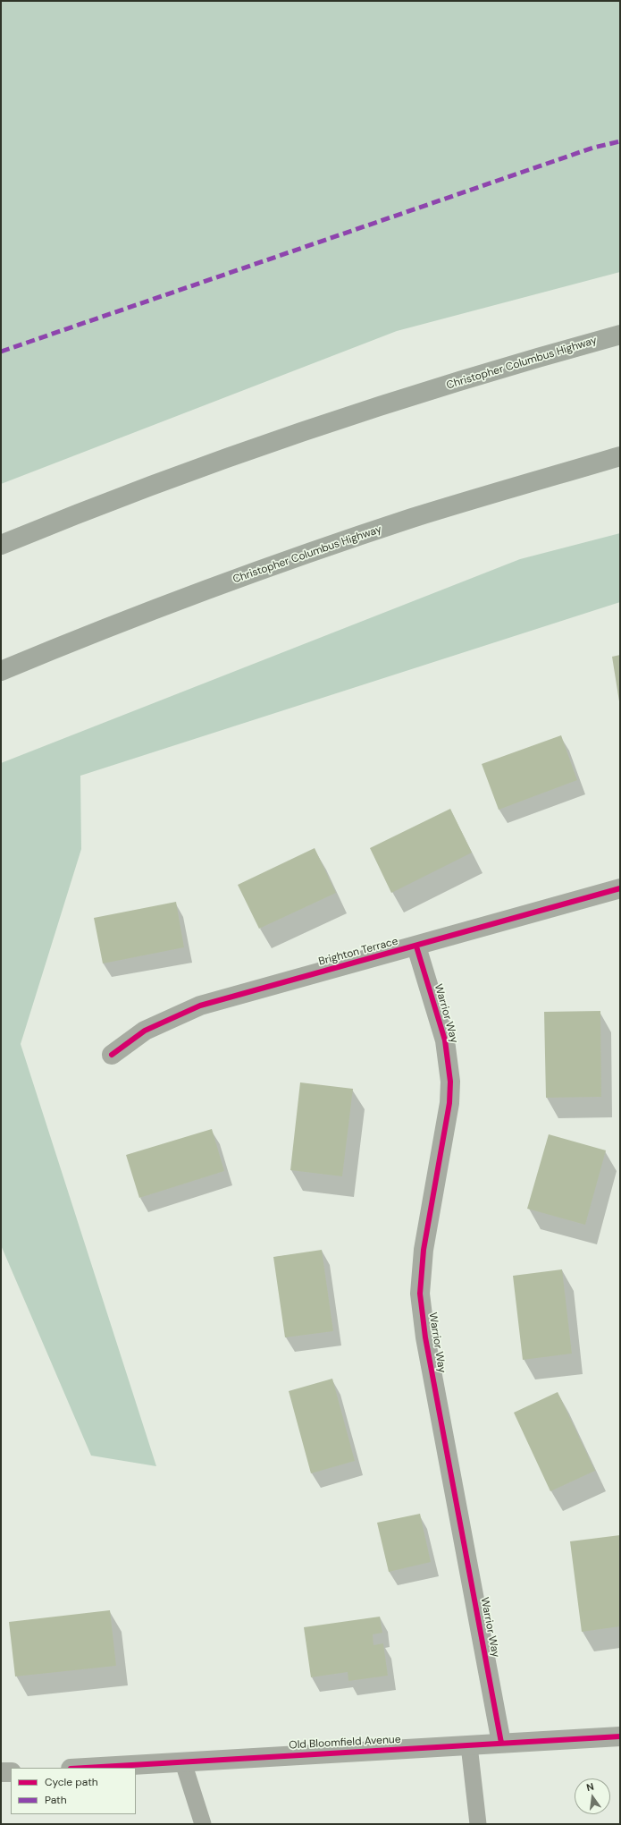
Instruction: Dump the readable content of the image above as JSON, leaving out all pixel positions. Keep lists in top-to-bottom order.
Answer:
{
  "streets": {
    "highway": ["Christopher Columbus Highway"],
    "street": ["Brighton Terrace", "Warrior Way", "Old Bloomfield Avenue"]
  },
  "crossings": [
    ["Brighton Terrace", "Warrior Way"],
    ["Warrior Way", "Old Bloomfield Avenue"]
  ],
  "legend": ["Cycle path", "Path"],
  "north": "top"
}
